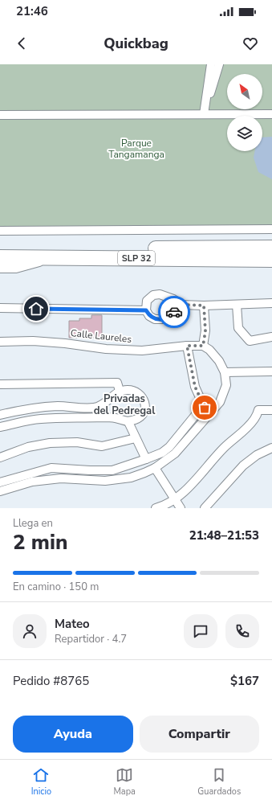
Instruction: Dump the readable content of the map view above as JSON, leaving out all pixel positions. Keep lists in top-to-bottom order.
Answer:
{
  "streets": {
    "highway": ["SLP 32"],
    "street": ["Calle Laureles"]
  },
  "districts": ["Privadas del Pedregal"],
  "parks": ["Parque Tangamanga"],
  "north": "top left",
  "page": {
    "status": "21:46",
    "header": "Quickbag",
    "heading": ["2 min", "Llega en", "21:48–21:53"],
    "panel": [
      "Mateo",
      "Repartidor · 4.7",
      "Pedido #8765",
      "$167"
    ],
    "bar": "En camino · 150 m",
    "buttons": ["Ayuda", "Compartir"],
    "tabs": ["Inicio", "Mapa", "Guardados"]
  }
}
